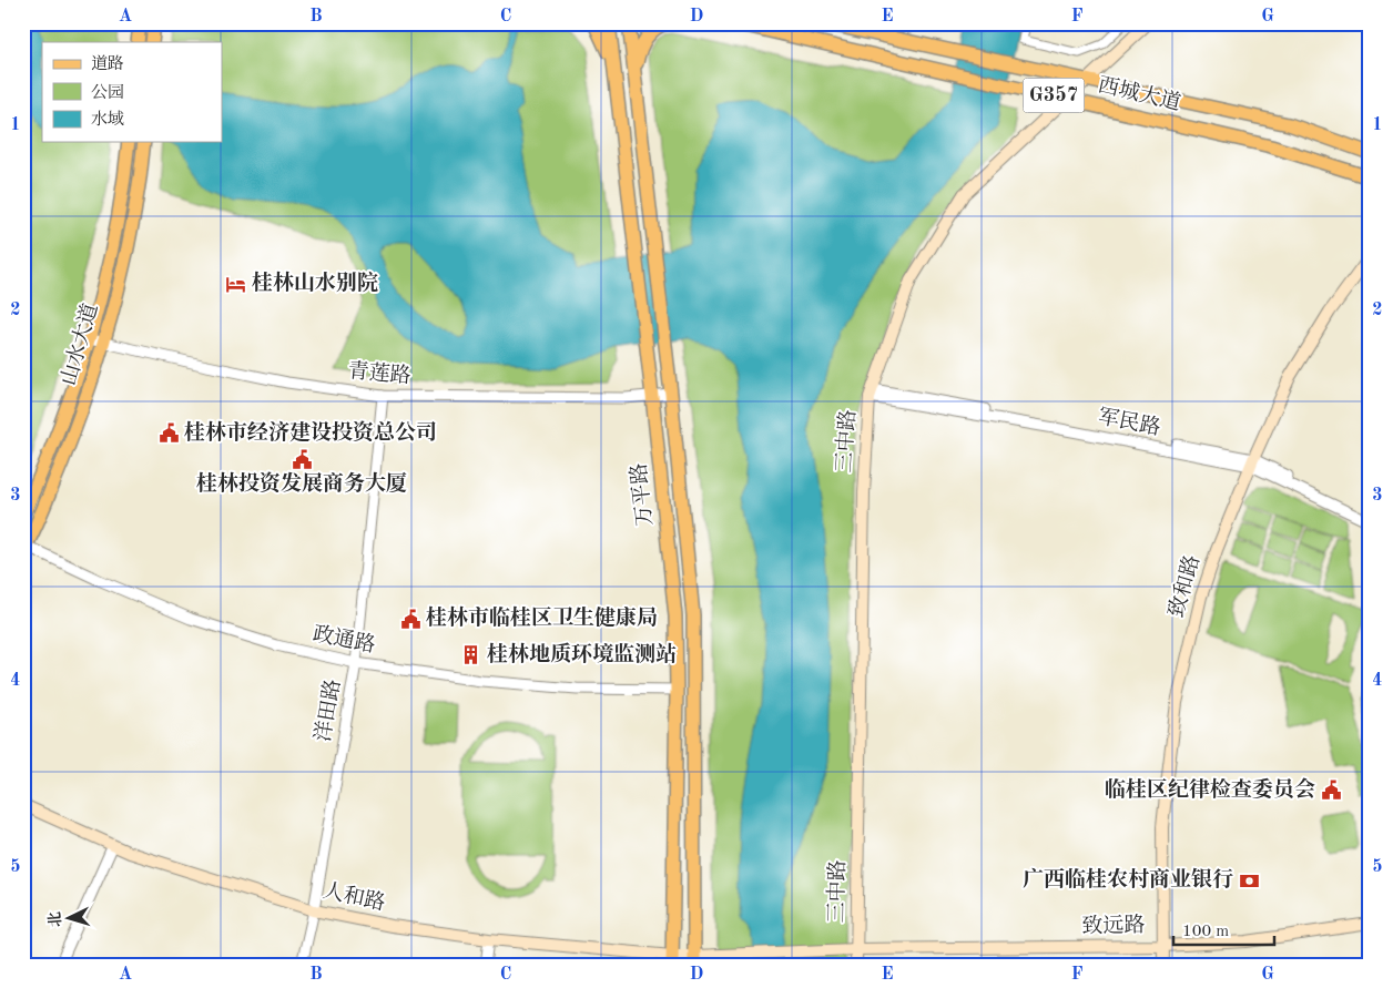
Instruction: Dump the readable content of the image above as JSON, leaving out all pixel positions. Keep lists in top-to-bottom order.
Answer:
{
  "streets": {
    "main road": [
      "G357",
      "西城大道",
      "山水大道",
      "三中路",
      "万平路",
      "致和路",
      "人和路",
      "致远路"
    ],
    "street": [
      "青莲路",
      "军民路",
      "政通路",
      "洋田路"
    ]
  },
  "crossings": [
    ["西城大道", "三中路"],
    ["山水大道", "青莲路"],
    ["山水大道", "政通路"],
    ["青莲路", "万平路"],
    ["青莲路", "洋田路"],
    ["军民路", "三中路"],
    ["军民路", "致和路"],
    ["三中路", "致远路"],
    ["万平路", "政通路"],
    ["万平路", "人和路"],
    ["万平路", "致远路"],
    ["致和路", "致远路"],
    ["政通路", "洋田路"],
    ["洋田路", "人和路"],
    ["人和路", "致远路"]
  ],
  "places": {
    "hotel": ["桂林山水别院"],
    "public building": [
      "桂林市经济建设投资总公司",
      "桂林投资发展商务大厦",
      "桂林市临桂区卫生健康局",
      "临桂区纪律检查委员会"
    ],
    "building": ["桂林地质环境监测站"],
    "bank": ["广西临桂农村商业银行"]
  },
  "legend": ["道路", "公园", "水域"],
  "scale_bar": "100 m",
  "north": "left",
  "grid": {
    "columns": [
      "A",
      "B",
      "C",
      "D",
      "E",
      "F",
      "G"
    ],
    "rows": [
      "1",
      "2",
      "3",
      "4",
      "5"
    ]
  }
}
